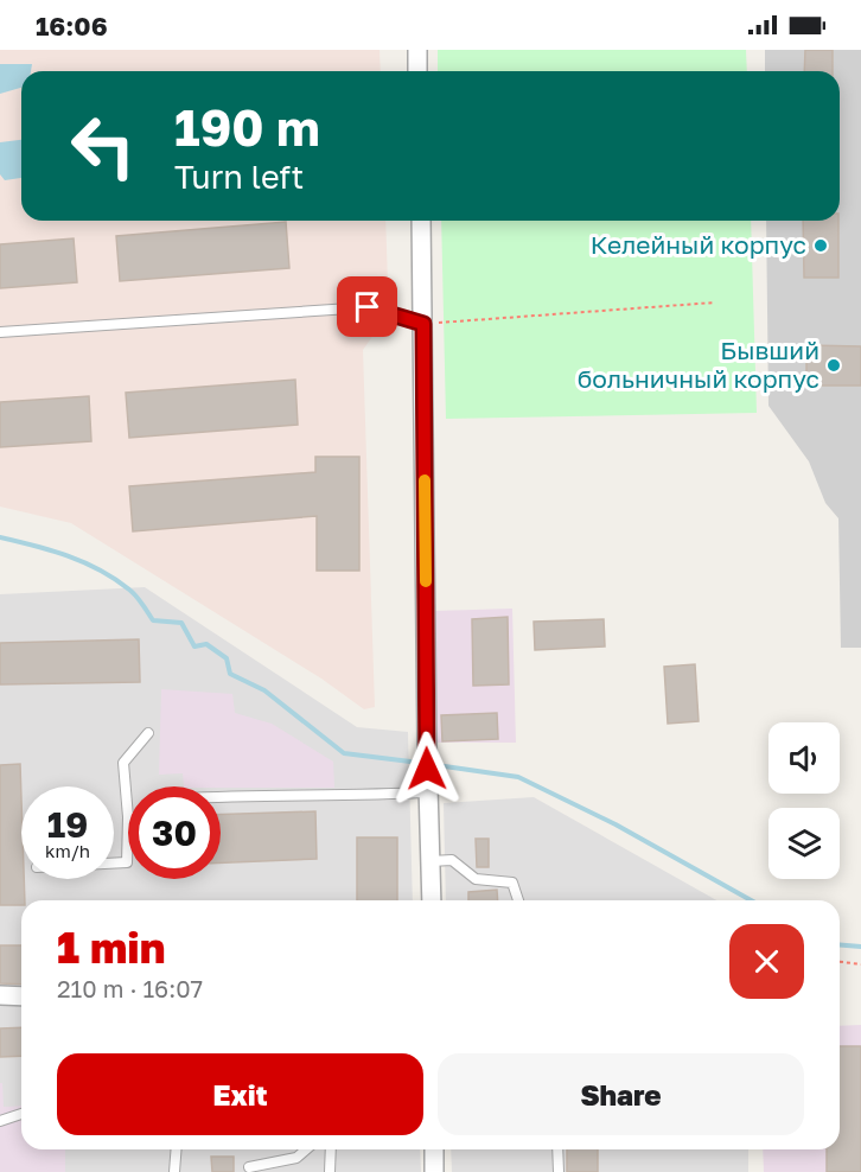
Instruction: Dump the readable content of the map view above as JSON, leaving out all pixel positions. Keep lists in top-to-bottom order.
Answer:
{
  "places": ["Келейный корпус", "Бывший больничный корпус"],
  "page": {
    "status": "16:06",
    "turn": ["190 m", "Turn left"],
    "speed": "19 km/h",
    "limit": "30",
    "heading": ["1 min", "210 m · 16:07"],
    "buttons": ["Exit", "Share"]
  }
}
